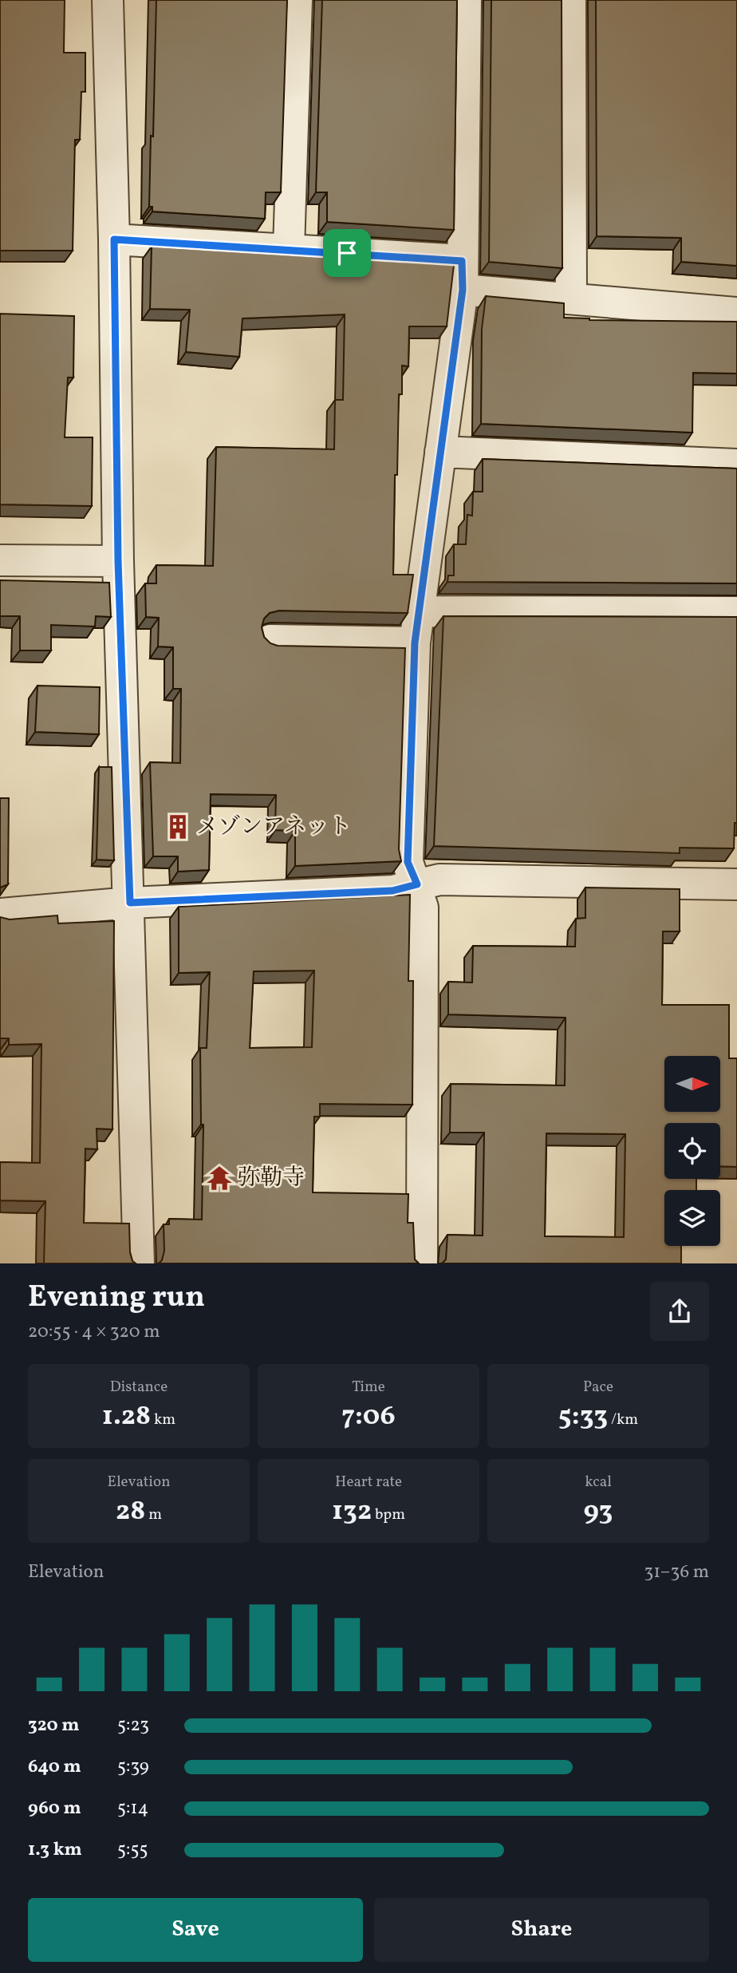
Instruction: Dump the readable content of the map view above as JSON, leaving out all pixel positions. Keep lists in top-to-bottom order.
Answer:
{
  "places": {
    "building": ["メゾンアネット"],
    "temple": ["弥勒寺"]
  },
  "north": "right",
  "page": {
    "heading": ["Evening run", "20:55 · 4 × 320 m"],
    "stats": [
      ["Distance", "1.28 km"],
      ["Time", "7:06"],
      ["Pace", "5:33 /km"],
      ["Elevation", "28 m"],
      ["Heart rate", "132 bpm"],
      ["kcal", "93"]
    ],
    "chart": ["Elevation", "31–36 m"],
    "list": [
      {
        "name": "320 m",
        "note": "5:23"
      },
      {
        "name": "640 m",
        "note": "5:39"
      },
      {
        "name": "960 m",
        "note": "5:14"
      },
      {
        "name": "1.3 km",
        "note": "5:55"
      }
    ],
    "buttons": ["Save", "Share"]
  }
}
